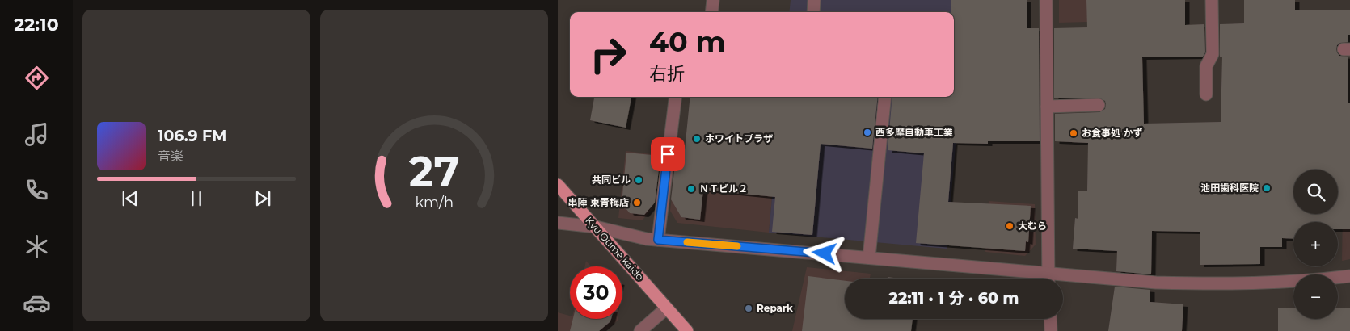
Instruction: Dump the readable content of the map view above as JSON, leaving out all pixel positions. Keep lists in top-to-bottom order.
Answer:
{
  "streets": {
    "main road": ["Kyu Oume kaido"]
  },
  "places": [
    "西多摩自動車工業",
    "お食事処 かず",
    "ホワイトプラザ",
    "共同ビル",
    "池田歯科医院",
    "ＮＴビル２",
    "串陣 東青梅店",
    "大むら",
    "Repark"
  ],
  "page": {
    "tabs": "22:10",
    "turn": ["40 m", "右折"],
    "song": ["106.9 FM", "音楽"],
    "map_buttons": ["+", "−"],
    "limit": "30",
    "trip": "22:11 · 1 分 · 60 m",
    "gauge": ["27", "km/h"]
  }
}
